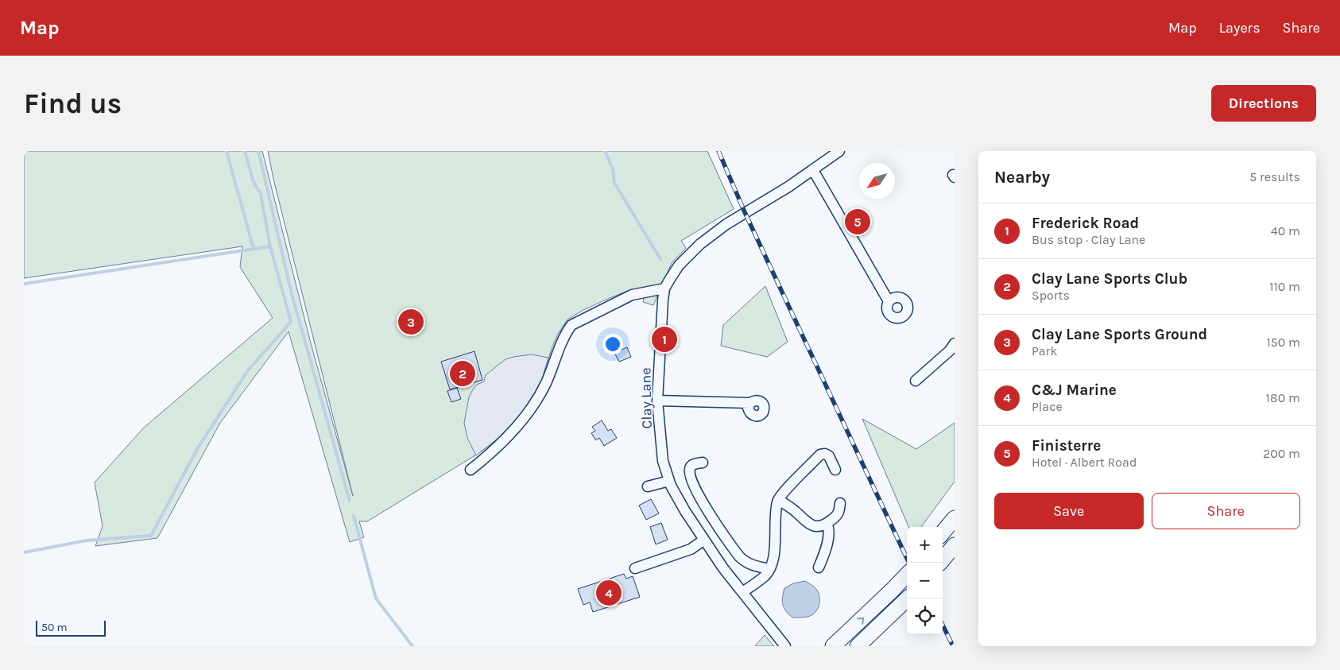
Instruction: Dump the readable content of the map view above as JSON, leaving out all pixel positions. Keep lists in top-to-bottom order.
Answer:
{
  "streets": {
    "street": ["Clay Lane"]
  },
  "scale_bar": "50 m",
  "north": "bottom left",
  "page": {
    "header": "Map",
    "nav": ["Map", "Layers", "Share"],
    "buttons": [
      "Directions",
      ["Save", "Share"]
    ],
    "title": "Find us",
    "heading": ["Nearby", "5 results"],
    "list": [
      {
        "mark": "1",
        "name": "Frederick Road",
        "note": "Bus stop · Clay Lane",
        "value": "40 m"
      },
      {
        "mark": "2",
        "name": "Clay Lane Sports Club",
        "note": "Sports",
        "value": "110 m"
      },
      {
        "mark": "3",
        "name": "Clay Lane Sports Ground",
        "note": "Park",
        "value": "150 m"
      },
      {
        "mark": "4",
        "name": "C&J Marine",
        "note": "Place",
        "value": "180 m"
      },
      {
        "mark": "5",
        "name": "Finisterre",
        "note": "Hotel · Albert Road",
        "value": "200 m"
      }
    ],
    "pins": [
      "5",
      "3",
      "1",
      "2",
      "4"
    ],
    "map_buttons": ["+", "−"],
    "scale": "50 m"
  }
}
